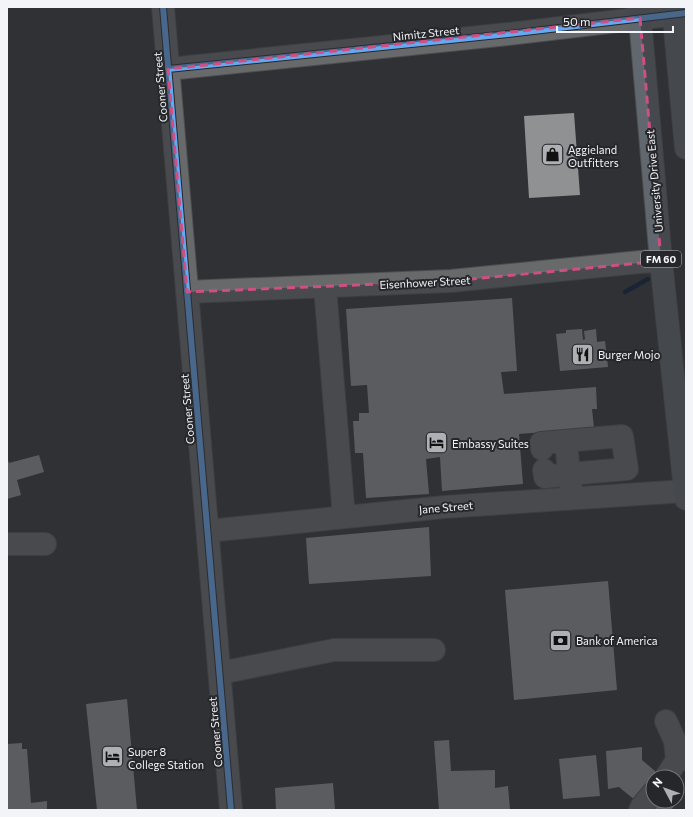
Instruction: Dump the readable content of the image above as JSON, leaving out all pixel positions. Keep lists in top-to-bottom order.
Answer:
{
  "streets": {
    "main road": ["University Drive East", "FM 60"],
    "street": [
      "Nimitz Street",
      "Cooner Street",
      "Eisenhower Street",
      "Jane Street"
    ]
  },
  "crossings": [
    ["Nimitz Street", "Cooner Street"],
    ["Nimitz Street", "University Drive East"],
    ["Cooner Street", "Eisenhower Street"],
    ["Cooner Street", "Jane Street"],
    ["University Drive East", "Eisenhower Street"],
    ["University Drive East", "Jane Street"]
  ],
  "places": {
    "shop": ["Aggieland Outfitters"],
    "restaurant": ["Burger Mojo"],
    "hotel": ["Embassy Suites", "Super 8 College Station"],
    "bank": ["Bank of America"]
  },
  "scale_bar": "50 m",
  "north": "top left"
}
